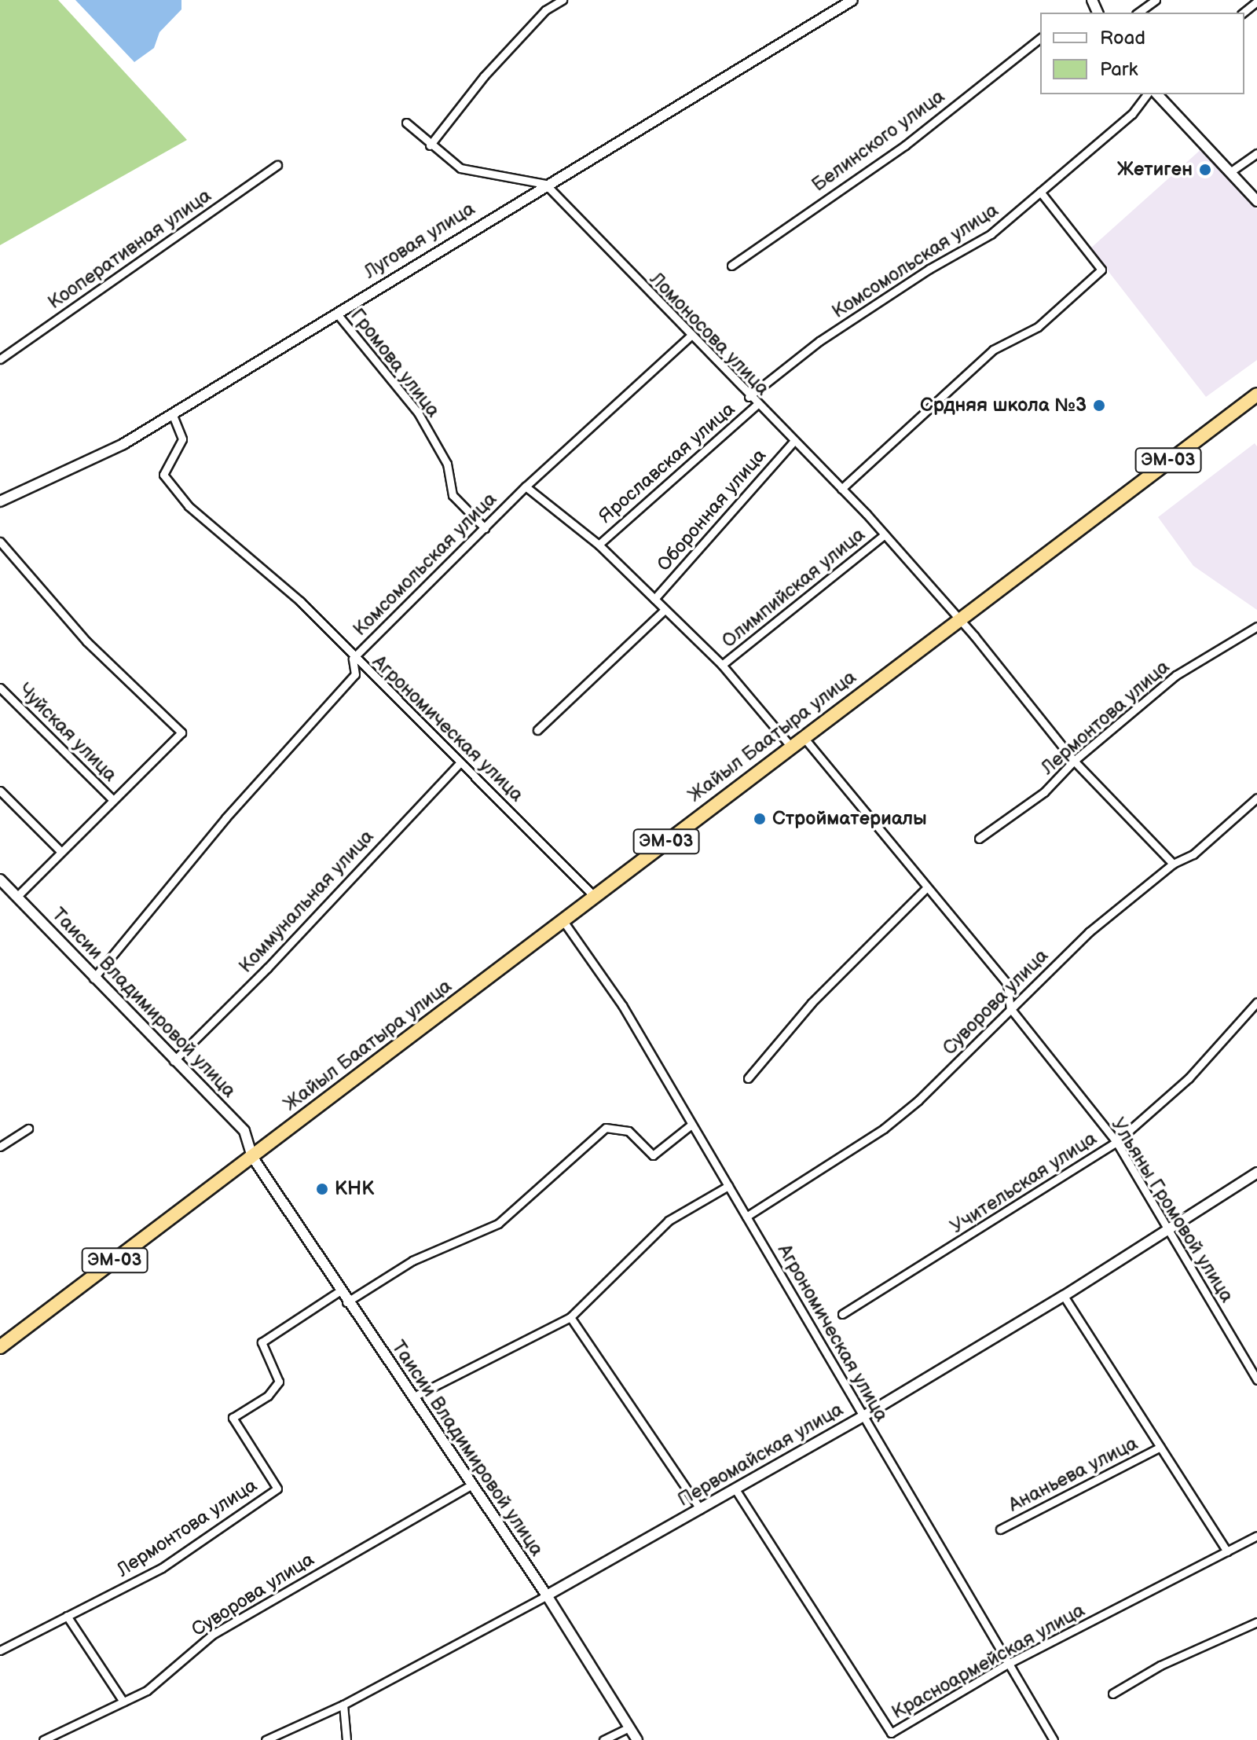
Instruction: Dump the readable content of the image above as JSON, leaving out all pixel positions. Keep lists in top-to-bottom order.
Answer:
{
  "streets": {
    "highway": ["ЭМ-03", "Жайыл Баатыра улица"],
    "street": [
      "Белинского улица",
      "Луговая улица",
      "Кооперативная улица",
      "Комсомольская улица",
      "Ломоносова улица",
      "Громова улица",
      "Ярославская улица",
      "Оборонная улица",
      "Олимпийская улица",
      "Лермонтова улица",
      "Агрономическая улица",
      "Чуйская улица",
      "Коммунальная улица",
      "Суворова улица",
      "Таисии Владимировой улица",
      "Учительская улица",
      "Ульяны Громовой улица",
      "Первомайская улица",
      "Ананьева улица",
      "Красноармейская улица"
    ]
  },
  "crossings": [
    ["Луговая улица", "Ломоносова улица"],
    ["Луговая улица", "Громова улица"],
    ["Луговая улица", "Агрономическая улица"],
    ["Комсомольская улица", "Ломоносова улица"],
    ["Комсомольская улица", "Громова улица"],
    ["Комсомольская улица", "Агрономическая улица"],
    ["Комсомольская улица", "Таисии Владимировой улица"],
    ["Ломоносова улица", "Ярославская улица"],
    ["Ломоносова улица", "Оборонная улица"],
    ["Ломоносова улица", "Олимпийская улица"],
    ["Ломоносова улица", "Лермонтова улица"],
    ["Ломоносова улица", "Жайыл Баатыра улица"],
    ["Ломоносова улица", "Суворова улица"],
    ["ЭМ-03", "Жайыл Баатыра улица"],
    ["ЭМ-03", "Таисии Владимировой улица"],
    ["Лермонтова улица", "Таисии Владимировой улица"],
    ["Агрономическая улица", "Жайыл Баатыра улица"],
    ["Агрономическая улица", "Коммунальная улица"],
    ["Агрономическая улица", "Суворова улица"],
    ["Агрономическая улица", "Первомайская улица"],
    ["Агрономическая улица", "Красноармейская улица"],
    ["Жайыл Баатыра улица", "Таисии Владимировой улица"],
    ["Жайыл Баатыра улица", "Ульяны Громовой улица"],
    ["Коммунальная улица", "Таисии Владимировой улица"],
    ["Суворова улица", "Таисии Владимировой улица"],
    ["Суворова улица", "Ульяны Громовой улица"],
    ["Таисии Владимировой улица", "Первомайская улица"],
    ["Учительская улица", "Ульяны Громовой улица"],
    ["Ульяны Громовой улица", "Первомайская улица"],
    ["Первомайская улица", "Красноармейская улица"]
  ],
  "places": [
    "Жетиген",
    "Срдняя школа №3",
    "Стройматериалы",
    "КНК"
  ],
  "legend": ["Road", "Park"]
}
